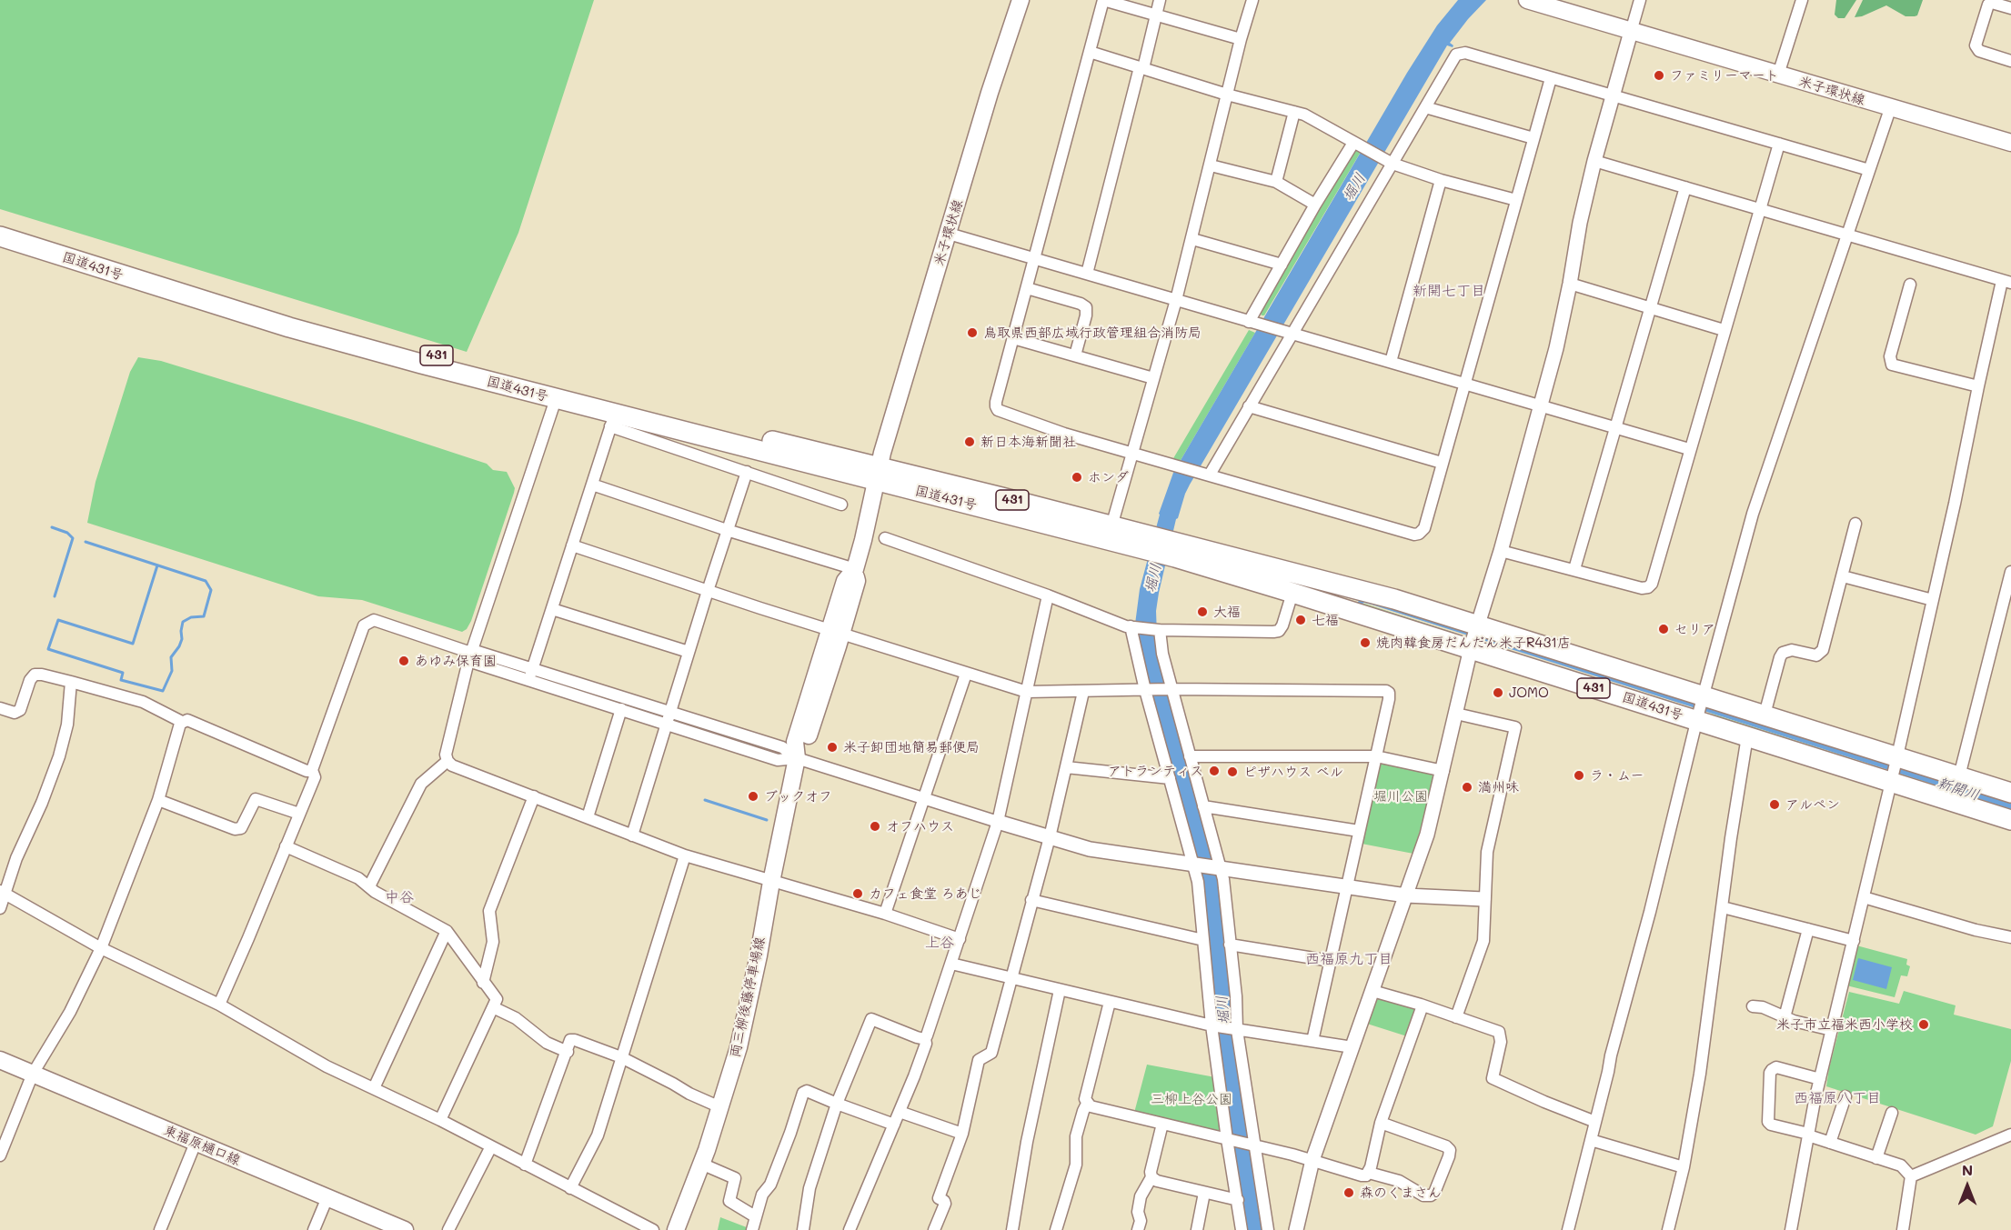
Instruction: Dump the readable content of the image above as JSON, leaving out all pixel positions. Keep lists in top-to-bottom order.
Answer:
{
  "streets": {
    "highway": ["国道431号", "431"],
    "main road": ["米子環状線", "両三柳後藤停車場線", "東福原樋口線"]
  },
  "crossings": [
    ["米子環状線", "国道431号"],
    ["米子環状線", "両三柳後藤停車場線"],
    ["国道431号", "両三柳後藤停車場線"]
  ],
  "districts": [
    "新開七丁目",
    "中谷",
    "上谷",
    "西福原九丁目",
    "西福原八丁目"
  ],
  "water": ["堀川", "新開川"],
  "parks": ["堀川公園", "三柳上谷公園"],
  "places": [
    "ファミリーマート",
    "鳥取県西部広域行政管理組合消防局",
    "新日本海新聞社",
    "ホンダ",
    "大福",
    "七福",
    "セリア",
    "焼肉韓食房だんだん米子R431店",
    "あゆみ保育園",
    "JOMO",
    "米子卸団地簡易郵便局",
    "アトランティス",
    "ピザハウス ベル",
    "ラ・ムー",
    "満州味",
    "ブックオフ",
    "アルペン",
    "オフハウス",
    "カフェ食堂 ろあじ",
    "米子市立福米西小学校",
    "森のくまさん"
  ],
  "north": "top"
}
